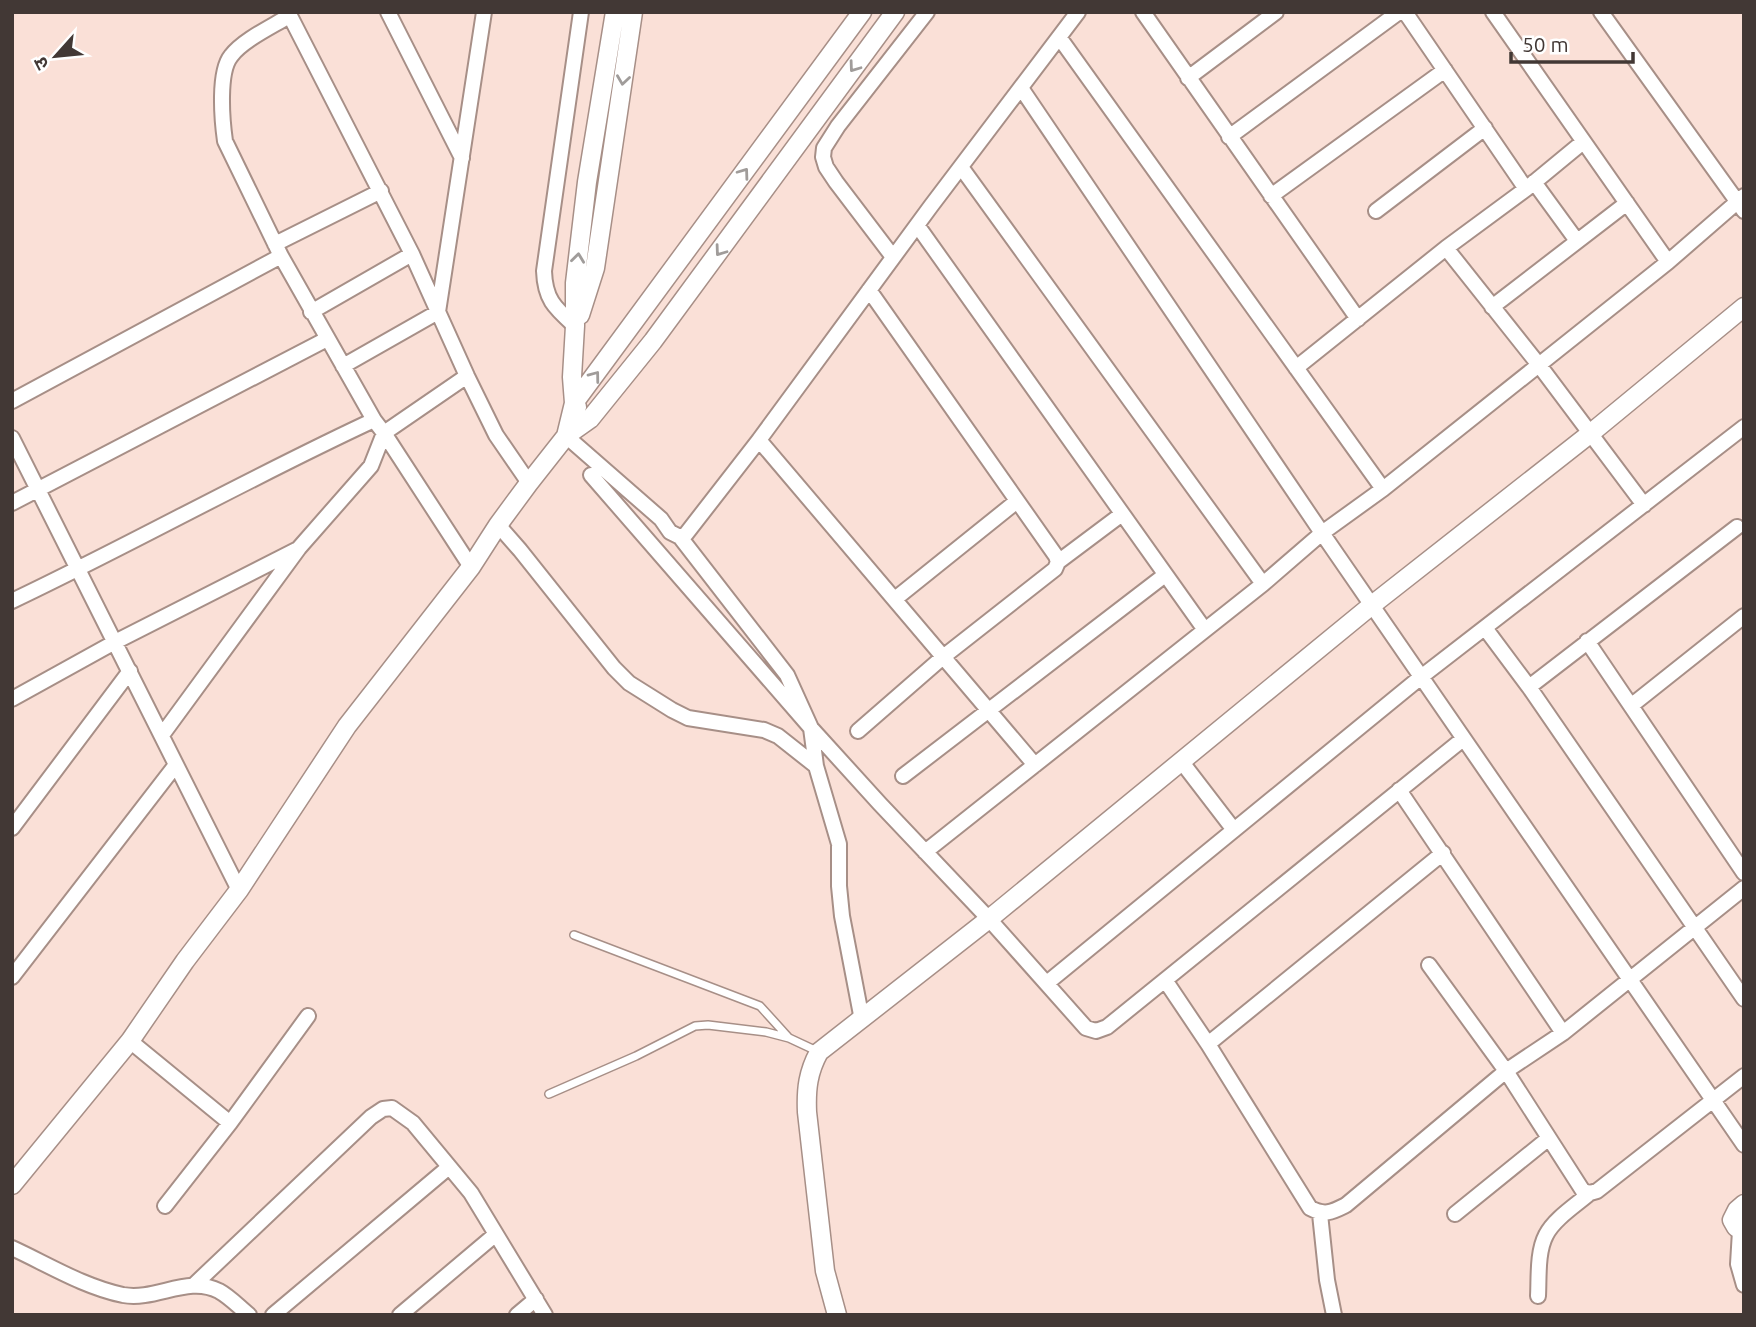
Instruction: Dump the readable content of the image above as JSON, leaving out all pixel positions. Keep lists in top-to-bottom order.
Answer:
{
  "scale_bar": "50 m",
  "north": "bottom left"
}
